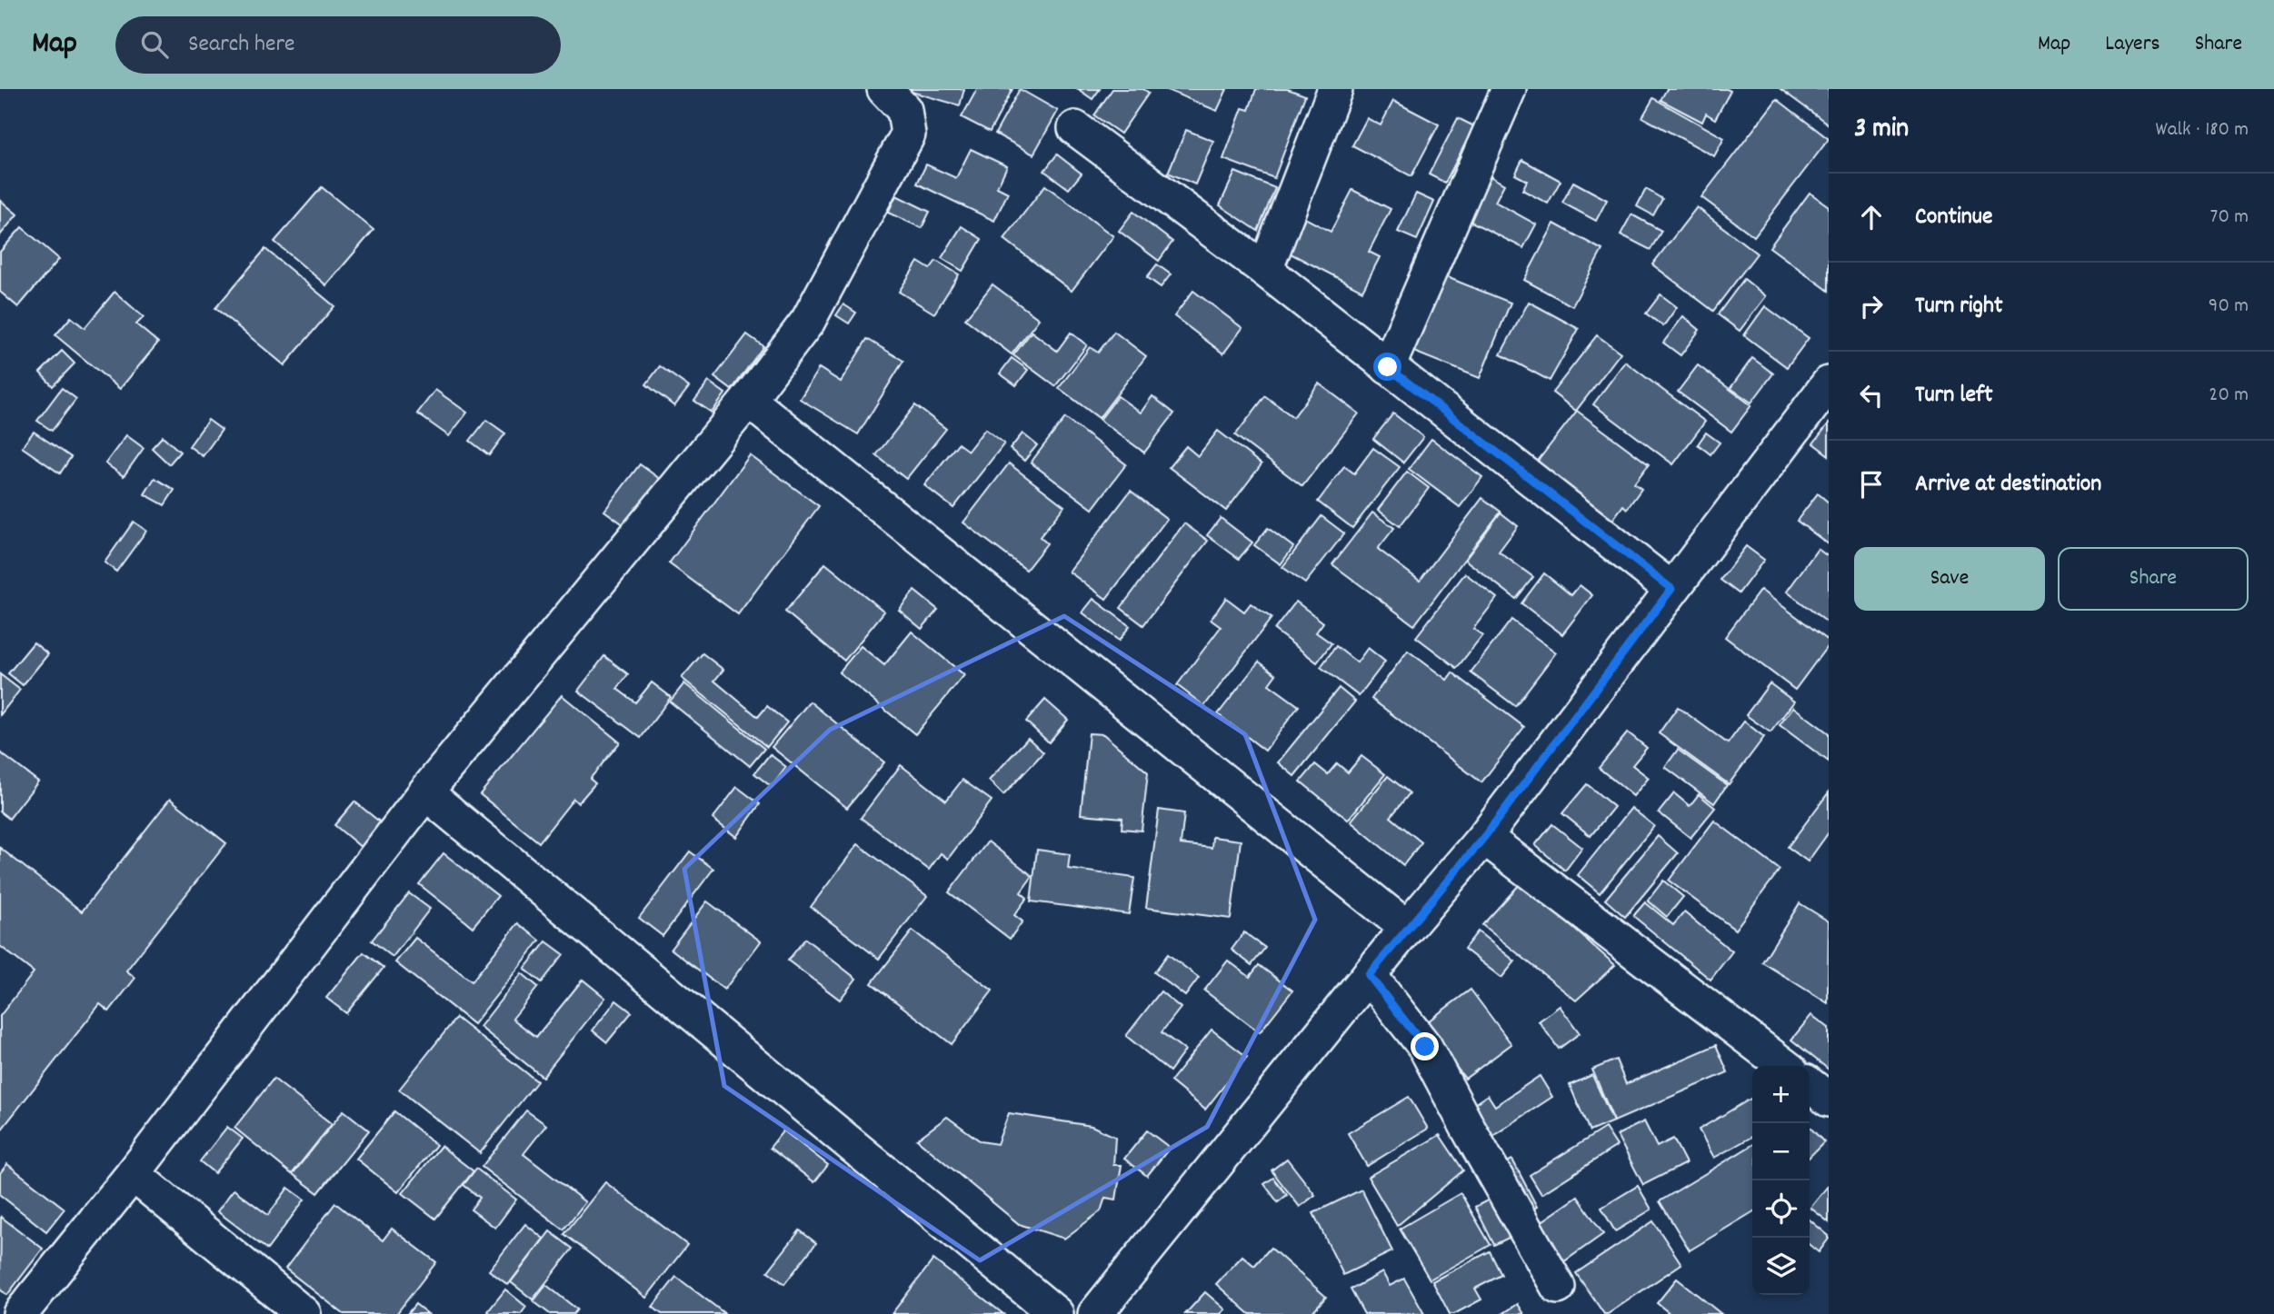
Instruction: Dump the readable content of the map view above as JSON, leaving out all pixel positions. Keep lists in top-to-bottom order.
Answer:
{
  "page": {
    "header": "Map",
    "search": "Search here",
    "nav": ["Map", "Layers", "Share"],
    "heading": ["3 min", "Walk · 180 m"],
    "list": [
      ["Continue", "70 m"],
      ["Turn right", "90 m"],
      ["Turn left", "20 m"],
      "Arrive at destination"
    ],
    "buttons": ["Save", "Share"],
    "map_buttons": ["+", "−"]
  }
}
